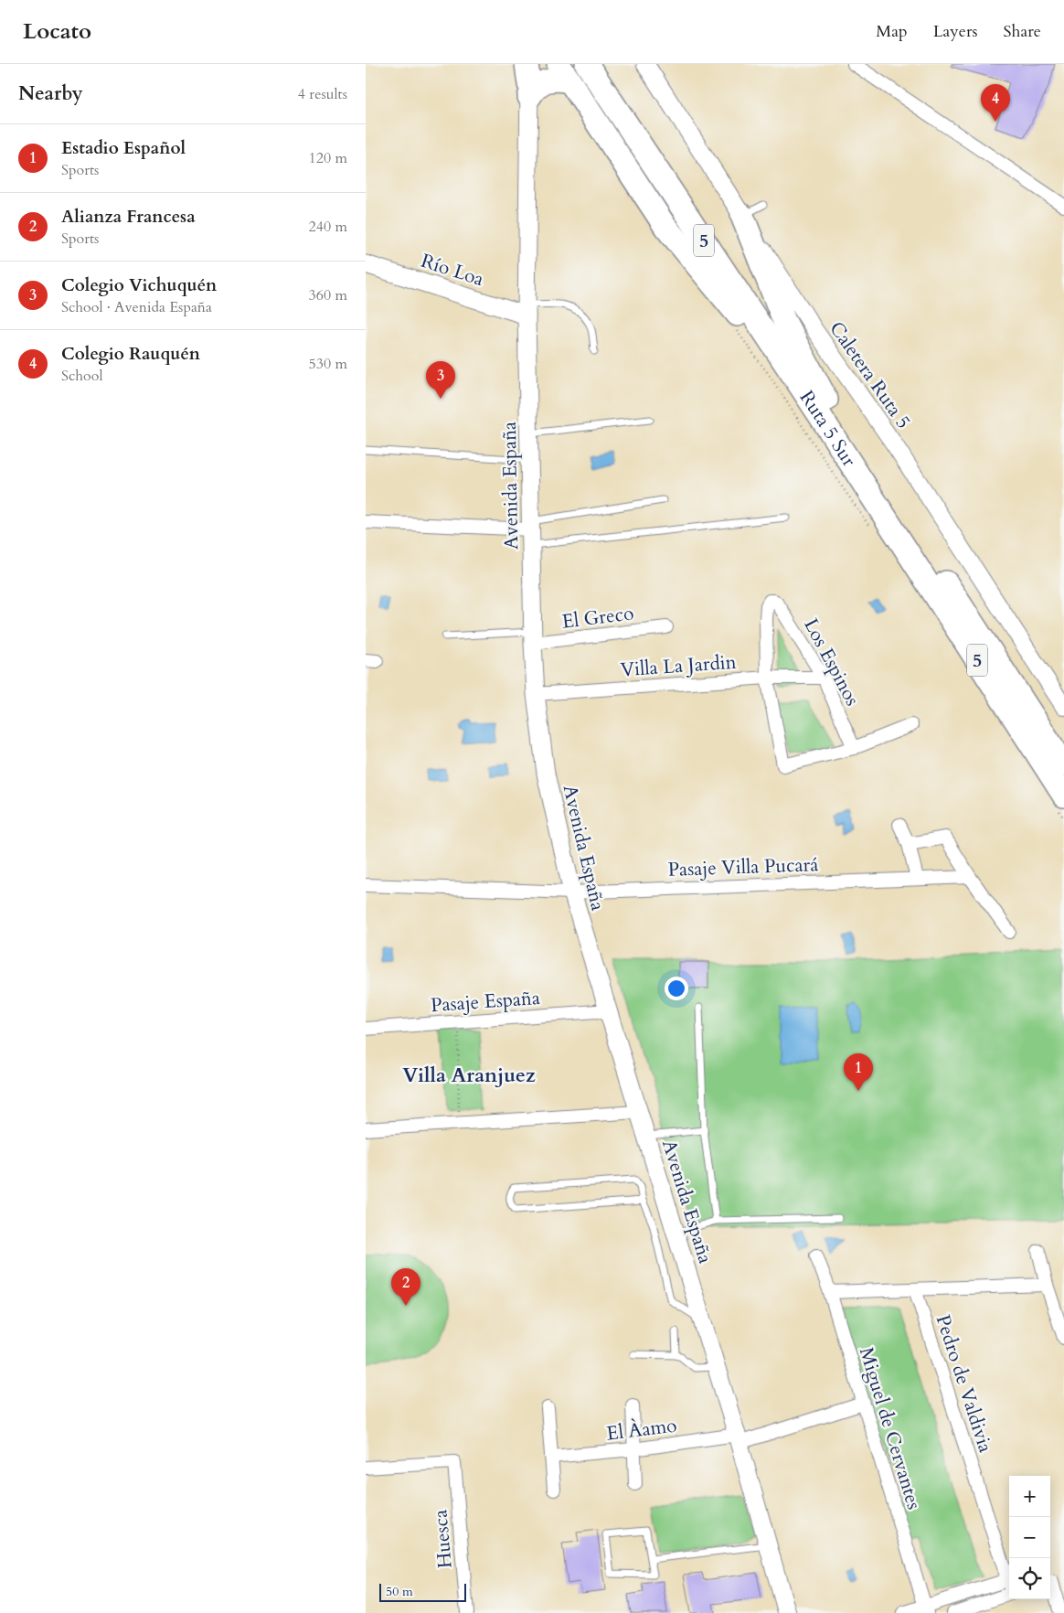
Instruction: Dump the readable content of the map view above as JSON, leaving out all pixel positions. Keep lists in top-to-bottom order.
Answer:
{
  "streets": {
    "highway": ["5", "Ruta 5 Sur"],
    "main road": ["Río Loa", "Caletera Ruta 5", "Avenida España"],
    "street": [
      "El Greco",
      "Los Espinos",
      "Villa La Jardin",
      "Pasaje Villa Pucará",
      "Pasaje España",
      "Pedro de Valdivia",
      "Miguel de Cervantes",
      "El Àamo",
      "Huesca"
    ]
  },
  "crossings": [
    ["Río Loa", "Avenida España"],
    ["Avenida España", "El Greco"],
    ["Avenida España", "Villa La Jardin"],
    ["Avenida España", "Pasaje Villa Pucará"],
    ["Avenida España", "Pasaje España"],
    ["Avenida España", "El Àamo"],
    ["Los Espinos", "Villa La Jardin"],
    ["Miguel de Cervantes", "El Àamo"]
  ],
  "districts": ["Villa Aranjuez"],
  "scale_bar": "50 m",
  "page": {
    "header": "Locato",
    "nav": ["Map", "Layers", "Share"],
    "heading": ["Nearby", "4 results"],
    "pins": [
      "4",
      "3",
      "1",
      "2"
    ],
    "list": [
      {
        "mark": "1",
        "name": "Estadio Español",
        "note": "Sports",
        "value": "120 m"
      },
      {
        "mark": "2",
        "name": "Alianza Francesa",
        "note": "Sports",
        "value": "240 m"
      },
      {
        "mark": "3",
        "name": "Colegio Vichuquén",
        "note": "School · Avenida España",
        "value": "360 m"
      },
      {
        "mark": "4",
        "name": "Colegio Rauquén",
        "note": "School",
        "value": "530 m"
      }
    ],
    "map_buttons": ["+", "−"],
    "scale": "50 m"
  }
}
